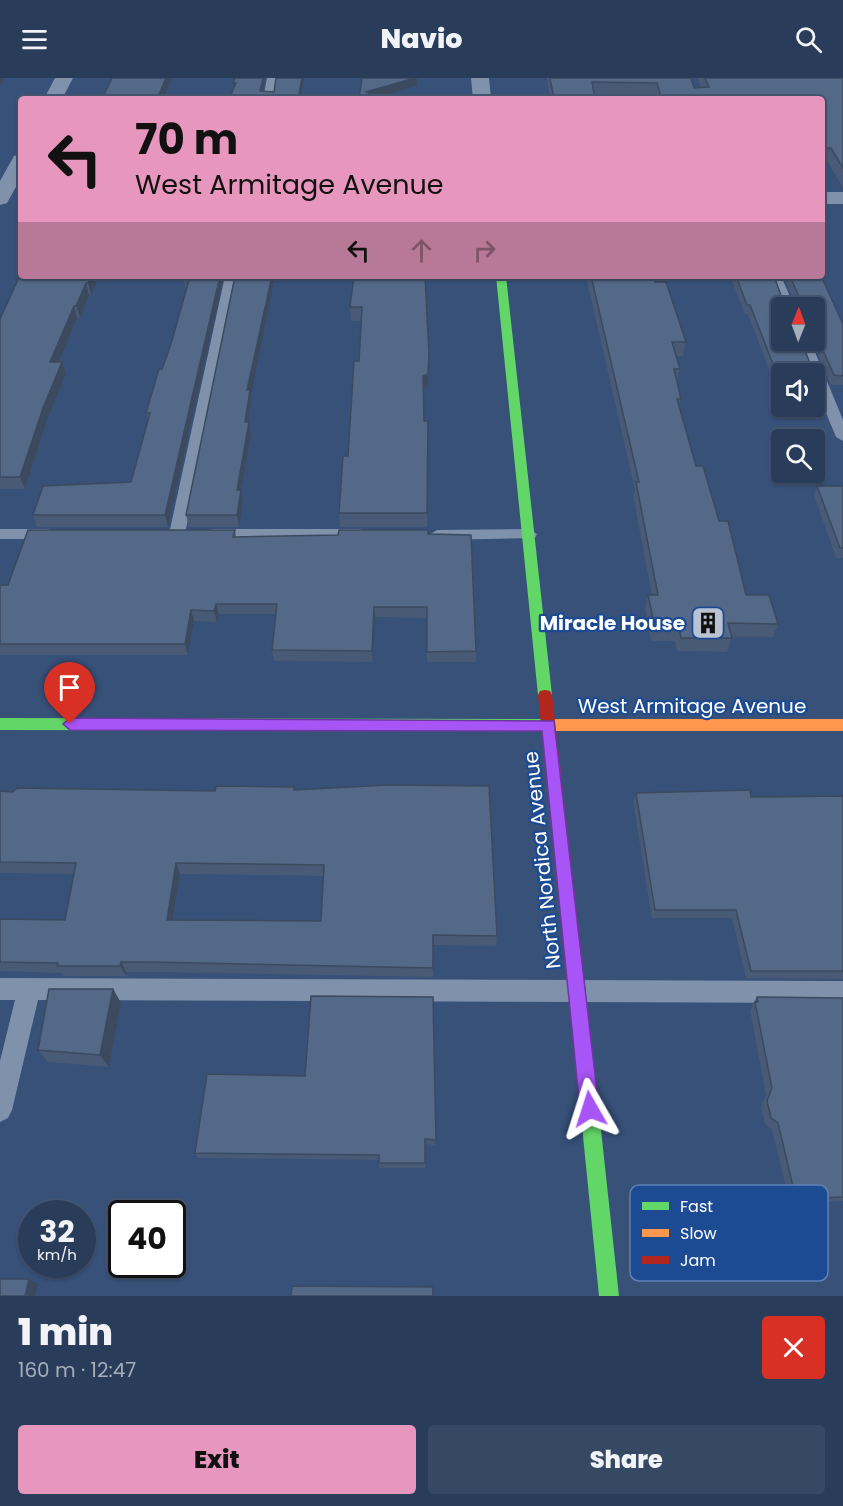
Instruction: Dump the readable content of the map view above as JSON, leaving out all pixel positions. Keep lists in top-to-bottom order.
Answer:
{
  "streets": {
    "street": ["West Armitage Avenue", "North Nordica Avenue"]
  },
  "crossings": [
    ["West Armitage Avenue", "North Nordica Avenue"]
  ],
  "places": {
    "building": ["Miracle House"]
  },
  "legend": ["Fast", "Slow", "Jam"],
  "north": "top",
  "page": {
    "header": "Navio",
    "turn": ["70 m", "West Armitage Avenue"],
    "speed": "32 km/h",
    "limit": "40",
    "heading": ["1 min", "160 m · 12:47"],
    "buttons": ["Exit", "Share"]
  }
}
